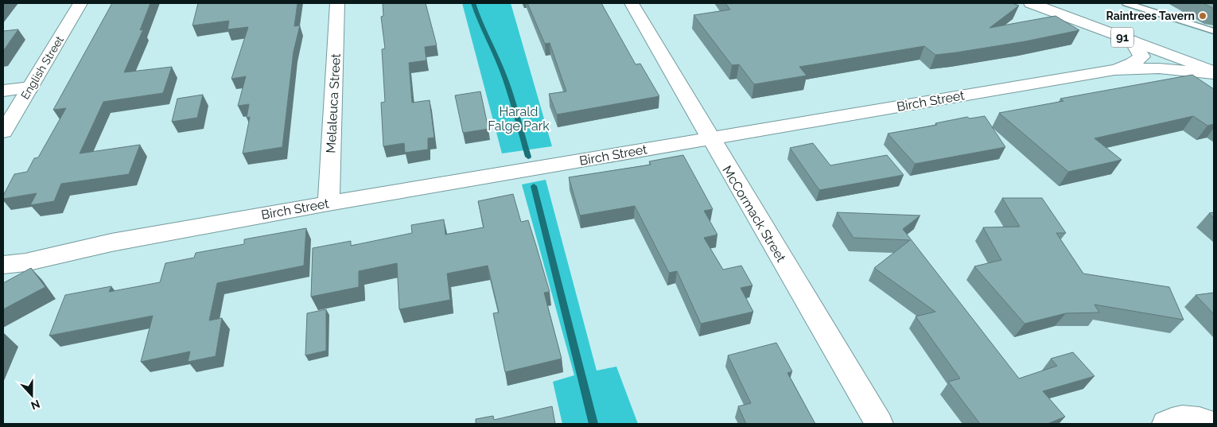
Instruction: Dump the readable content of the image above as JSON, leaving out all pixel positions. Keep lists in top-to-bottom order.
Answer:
{
  "streets": {
    "street": [
      "91",
      "English Street",
      "Birch Street",
      "Melaleuca Street",
      "McCormack Street"
    ]
  },
  "crossings": [
    ["91", "Birch Street"],
    ["Birch Street", "Melaleuca Street"],
    ["Birch Street", "McCormack Street"]
  ],
  "parks": ["Harald Falge Park"],
  "places": ["Raintrees Tavern"],
  "north": "bottom"
}
